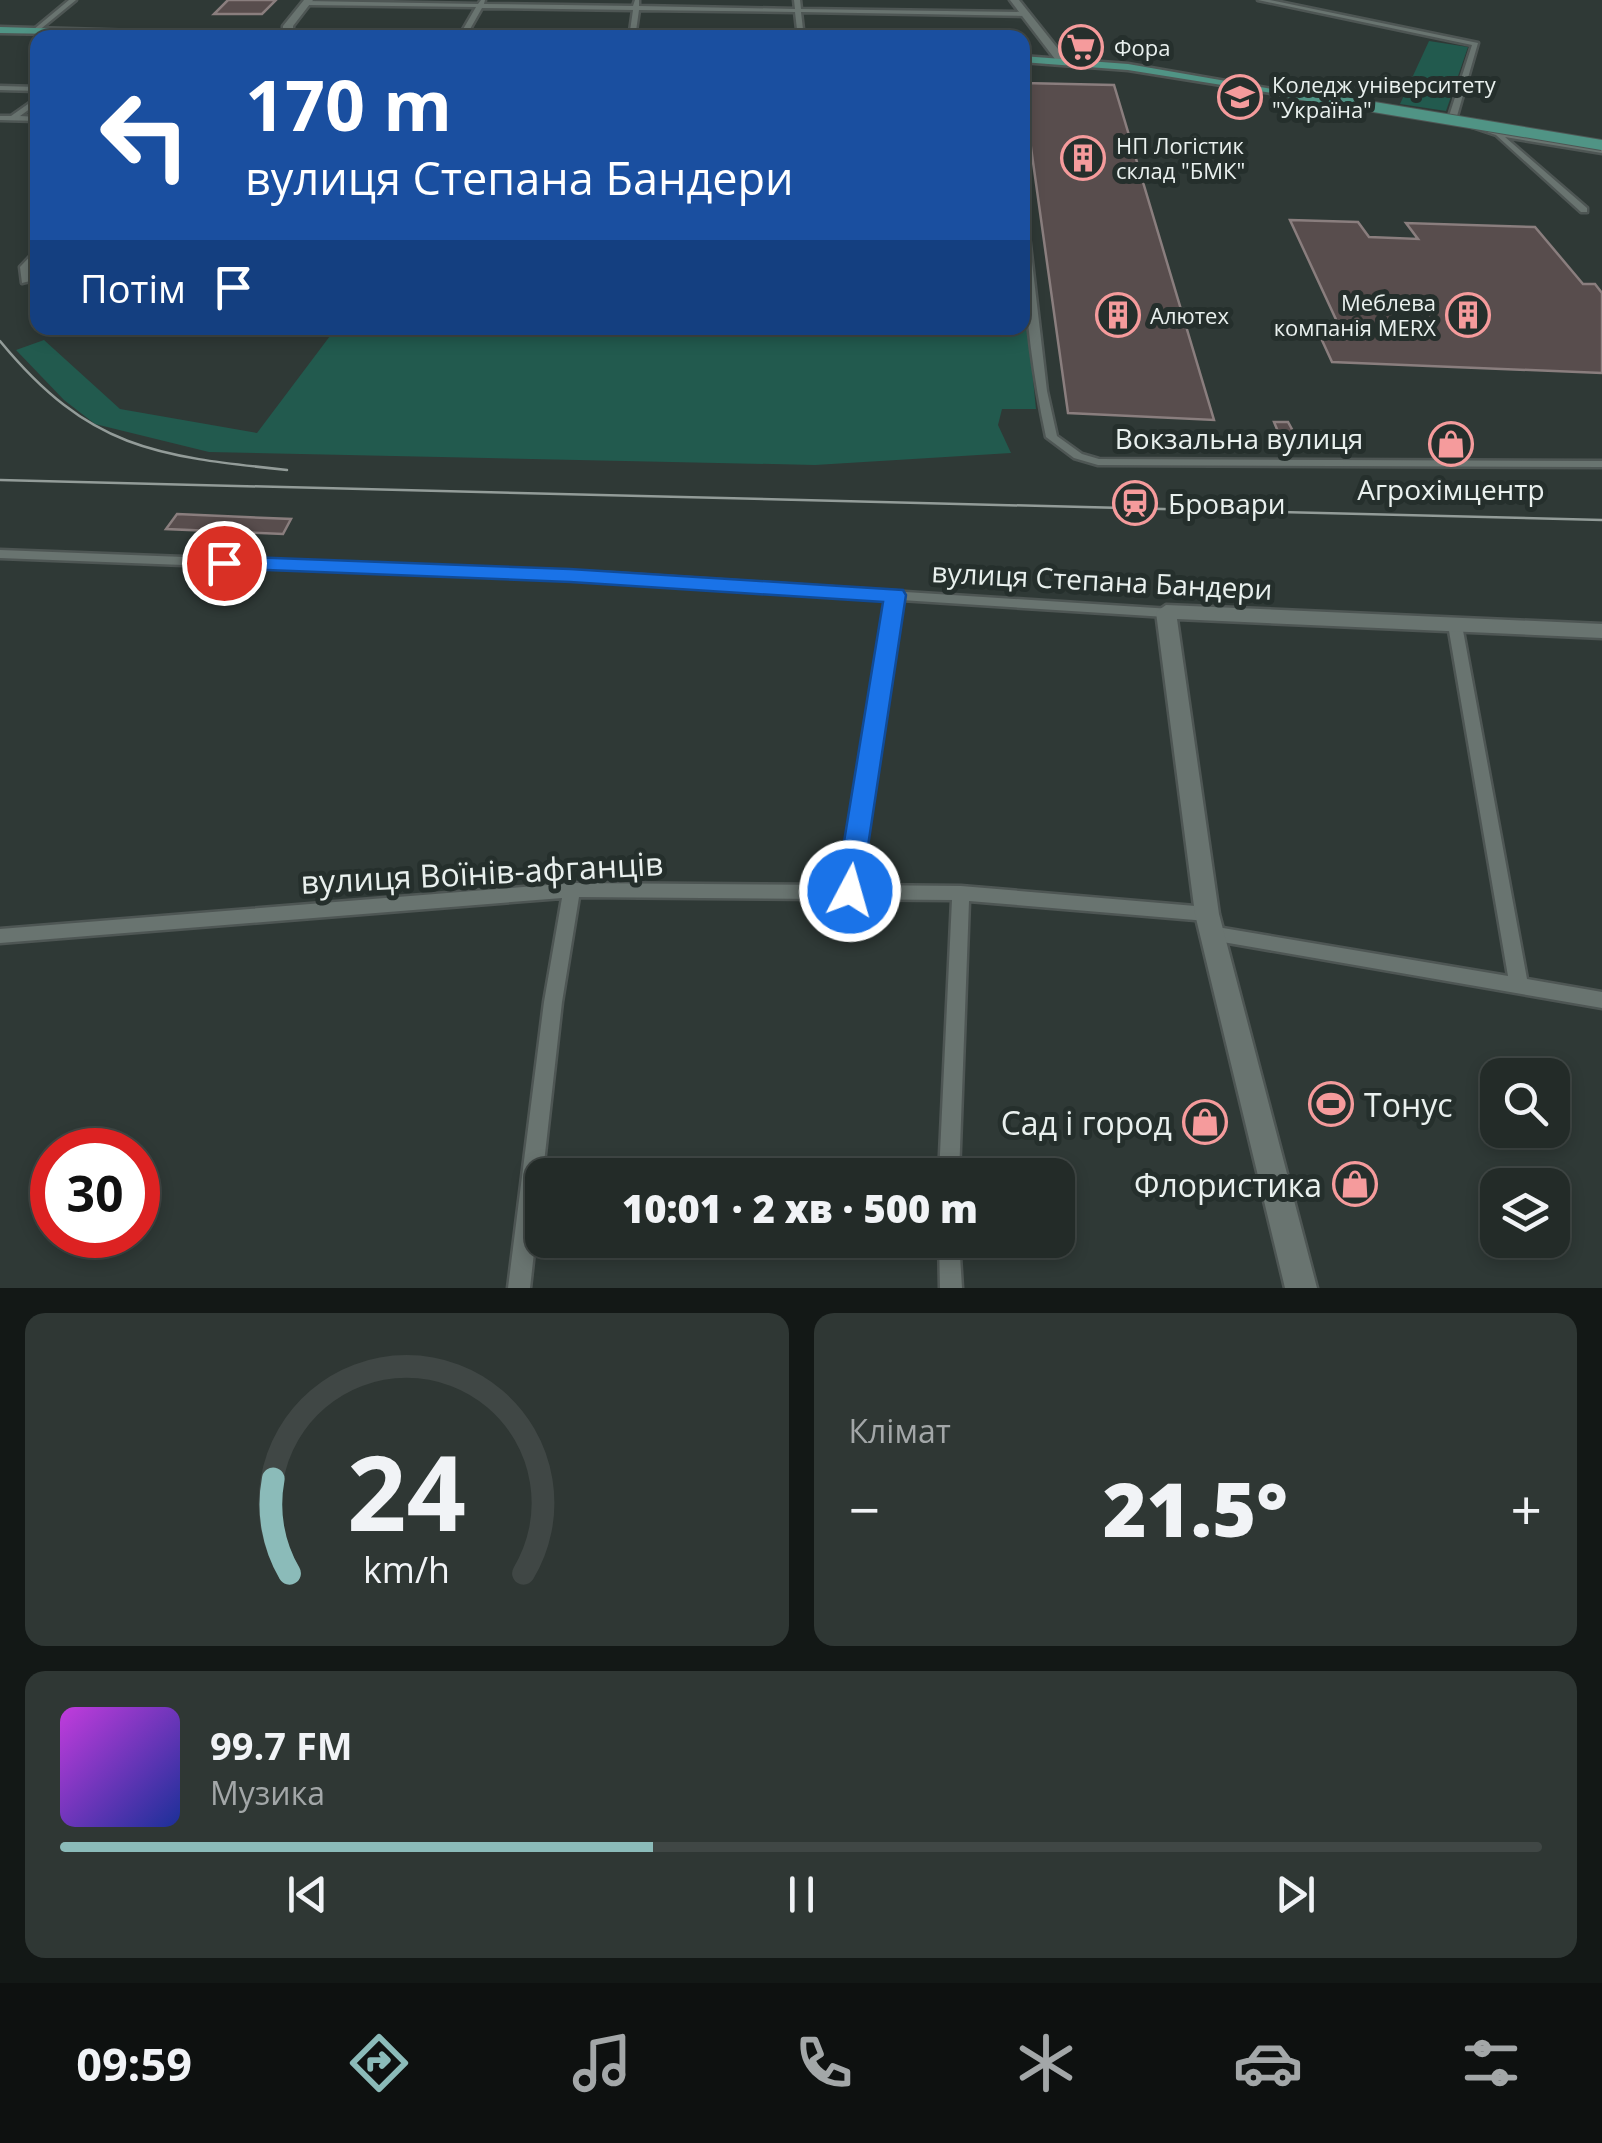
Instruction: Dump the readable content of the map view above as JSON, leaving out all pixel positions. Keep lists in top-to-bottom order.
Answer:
{
  "streets": {
    "street": ["Вокзальна вулиця", "вулиця Степана Бандери", "вулиця Воїнів-афганців"]
  },
  "places": {
    "supermarket": ["Фора"],
    "school or university": ["Коледж університету \"Україна\""],
    "building": ["НП Логістик склад \"БМК\"", "Алютех", "Меблева компанія MERX"],
    "shop": ["Агрохімцентр", "Сад і город", "Флористика"],
    "station": ["Бровари"],
    "sports": ["Тонус"]
  },
  "page": {
    "turn": ["170 m", "вулиця Степана Бандери"],
    "then": "Потім",
    "limit": "30",
    "trip": "10:01 · 2 хв · 500 m",
    "tile": "Клімат",
    "heat": ["−", "21.5°", "+"],
    "song": ["99.7 FM", "Музика"],
    "tabs": "09:59",
    "gauge": ["24", "km/h"]
  }
}
